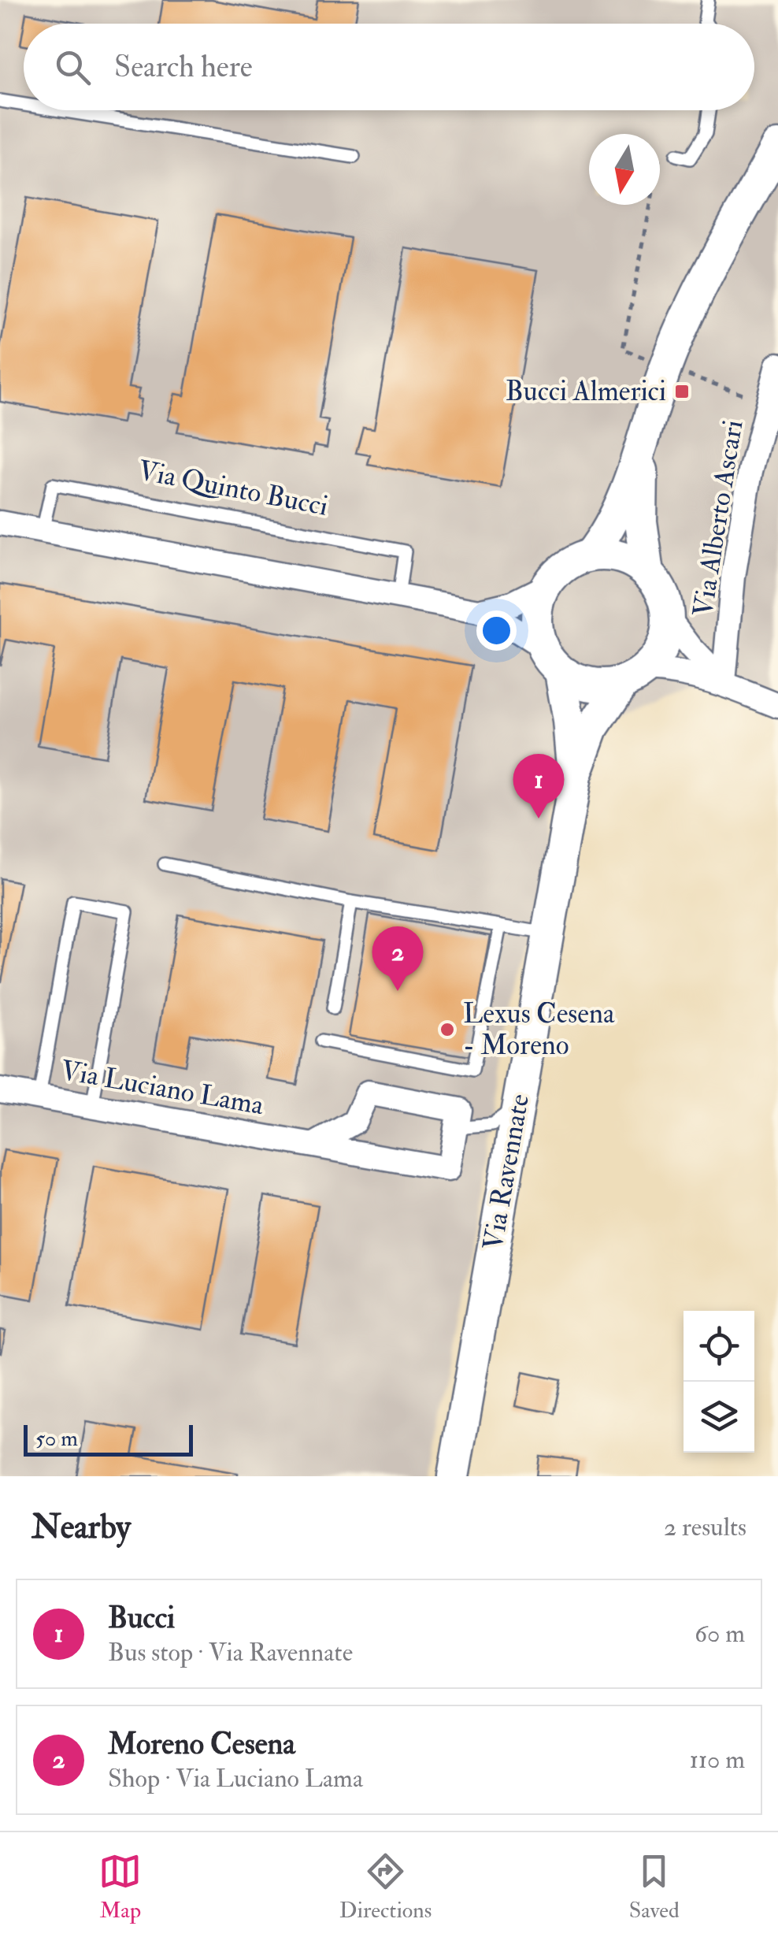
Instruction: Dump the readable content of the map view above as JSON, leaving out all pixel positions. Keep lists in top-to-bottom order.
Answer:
{
  "streets": {
    "main road": ["Via Ravennate"],
    "street": ["Via Alberto Ascari", "Via Luciano Lama"],
    "lane": ["Via Quinto Bucci"]
  },
  "places": {
    "transit": ["Bucci Almerici"],
    "other": ["Lexus Cesena - Moreno"]
  },
  "scale_bar": "50 m",
  "north": "bottom",
  "page": {
    "search": "Search here",
    "pins": ["1", "2"],
    "scale": "50 m",
    "heading": ["Nearby", "2 results"],
    "list": [
      {
        "mark": "1",
        "name": "Bucci",
        "note": "Bus stop · Via Ravennate",
        "value": "60 m"
      },
      {
        "mark": "2",
        "name": "Moreno Cesena",
        "note": "Shop · Via Luciano Lama",
        "value": "110 m"
      }
    ],
    "nav": ["Map", "Directions", "Saved"]
  }
}
